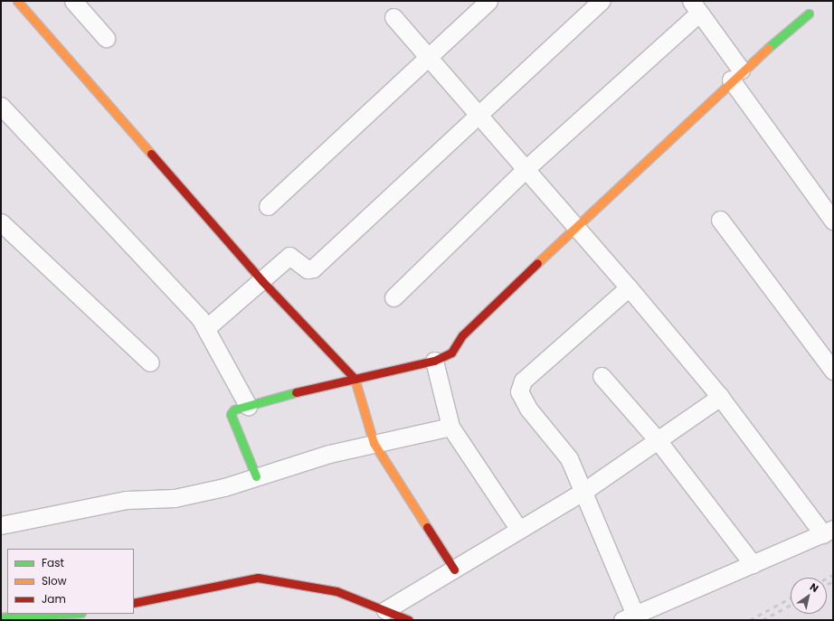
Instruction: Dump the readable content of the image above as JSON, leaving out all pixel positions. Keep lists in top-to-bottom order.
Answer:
{
  "legend": ["Fast", "Slow", "Jam"],
  "north": "top right"
}
